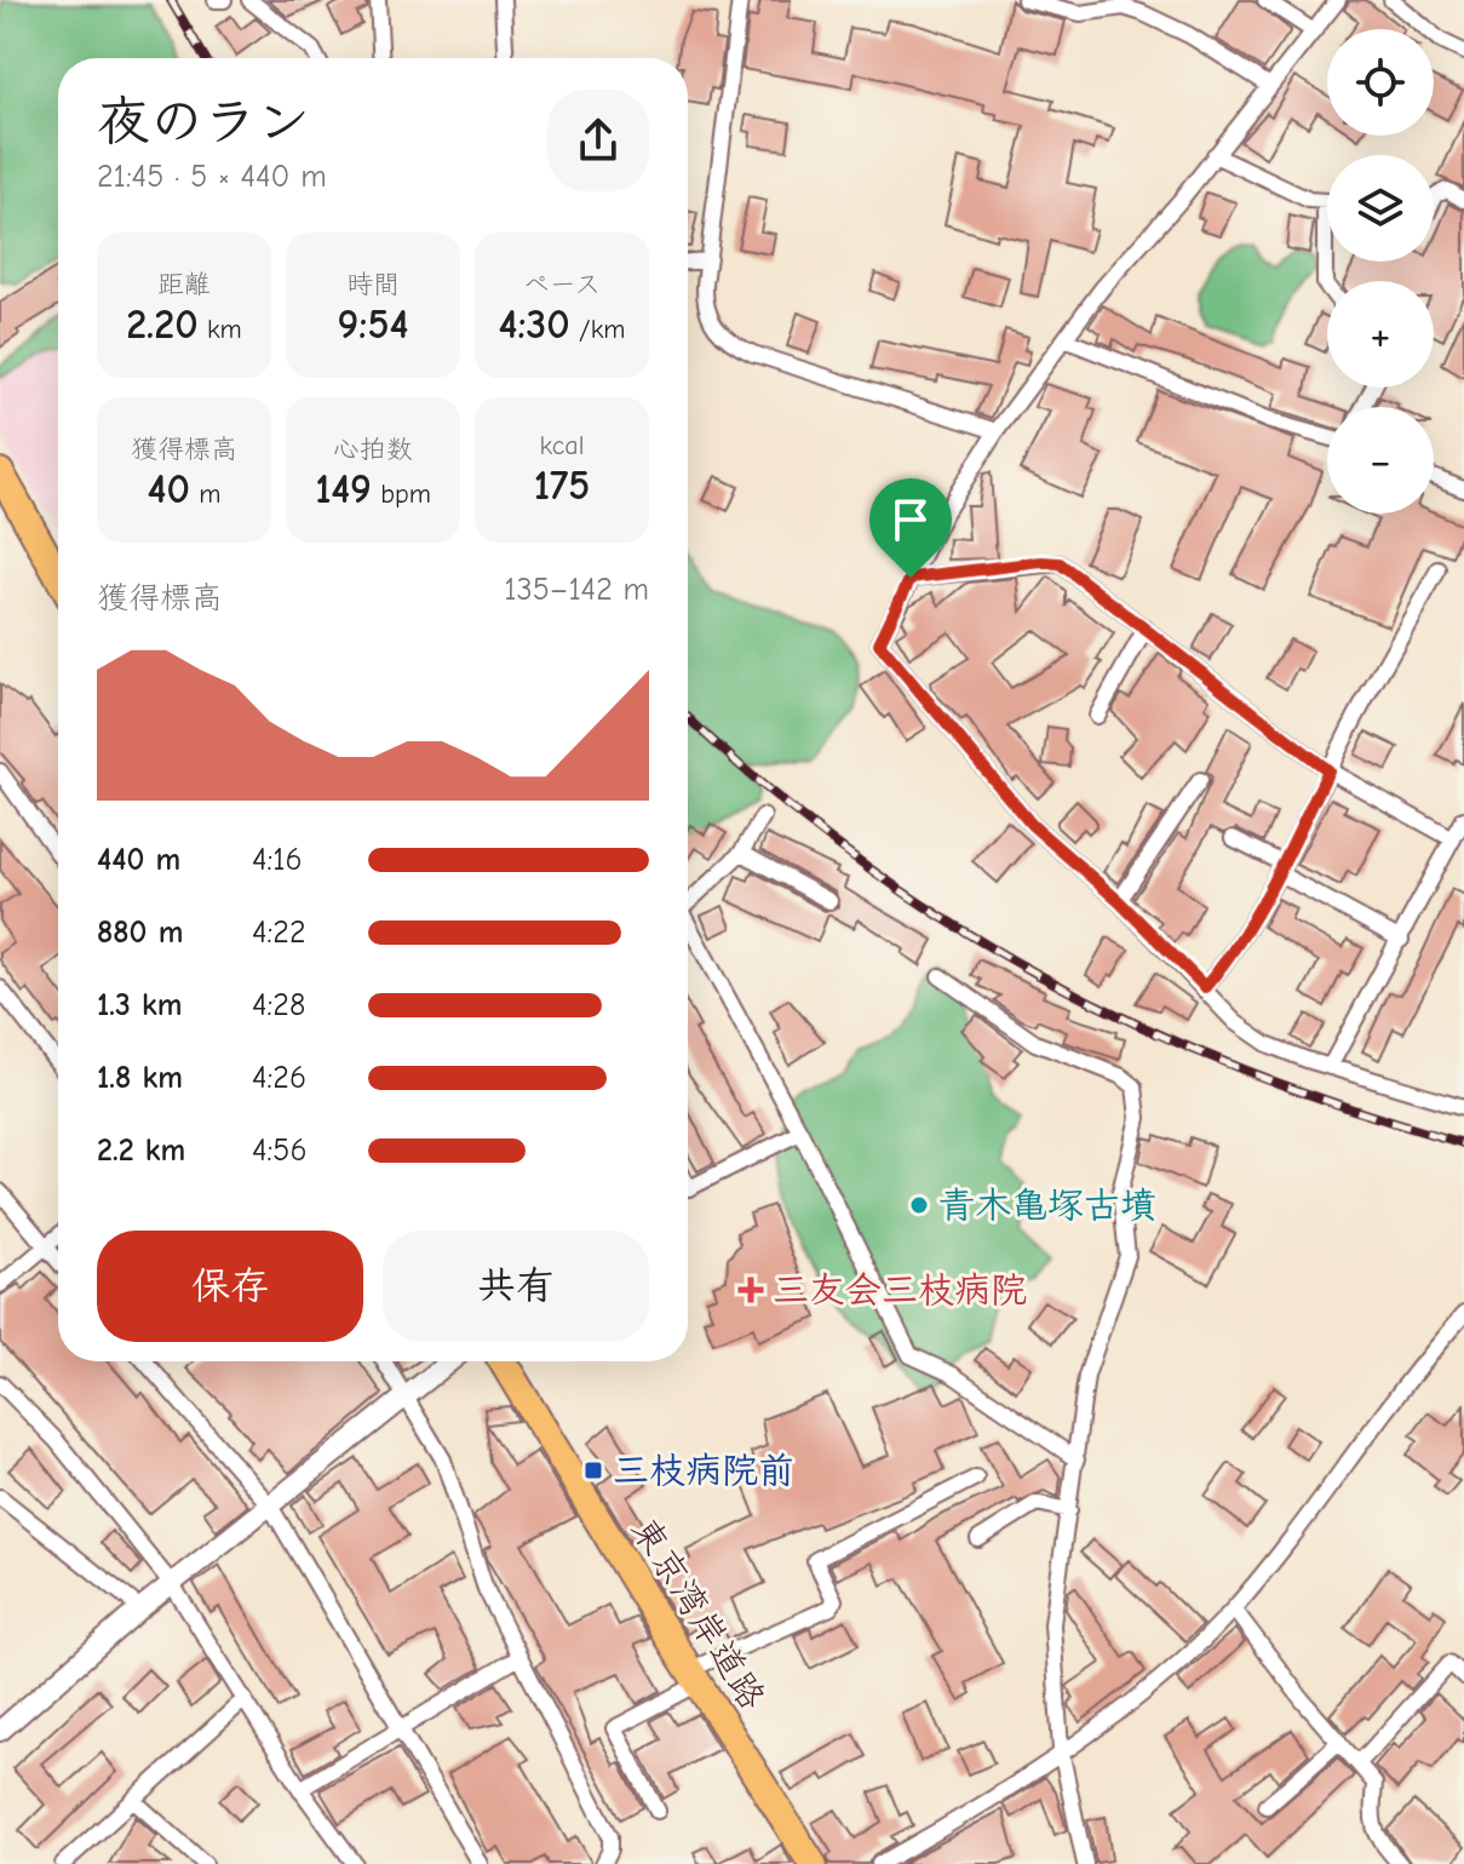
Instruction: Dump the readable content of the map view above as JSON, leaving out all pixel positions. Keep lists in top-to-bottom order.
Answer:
{
  "streets": {
    "highway": ["東京湾岸道路"]
  },
  "places": {
    "other": ["青木亀塚古墳"],
    "health": ["三友会三枝病院"],
    "transit": ["三枝病院前"]
  },
  "page": {
    "map_buttons": ["+", "−"],
    "heading": ["夜のラン", "21:45 · 5 × 440 m"],
    "stats": [
      ["距離", "2.20 km"],
      ["時間", "9:54"],
      ["ペース", "4:30 /km"],
      ["獲得標高", "40 m"],
      ["心拍数", "149 bpm"],
      ["kcal", "175"]
    ],
    "chart": ["獲得標高", "135–142 m"],
    "list": [
      {
        "name": "440 m",
        "note": "4:16"
      },
      {
        "name": "880 m",
        "note": "4:22"
      },
      {
        "name": "1.3 km",
        "note": "4:28"
      },
      {
        "name": "1.8 km",
        "note": "4:26"
      },
      {
        "name": "2.2 km",
        "note": "4:56"
      }
    ],
    "buttons": ["保存", "共有"]
  }
}
